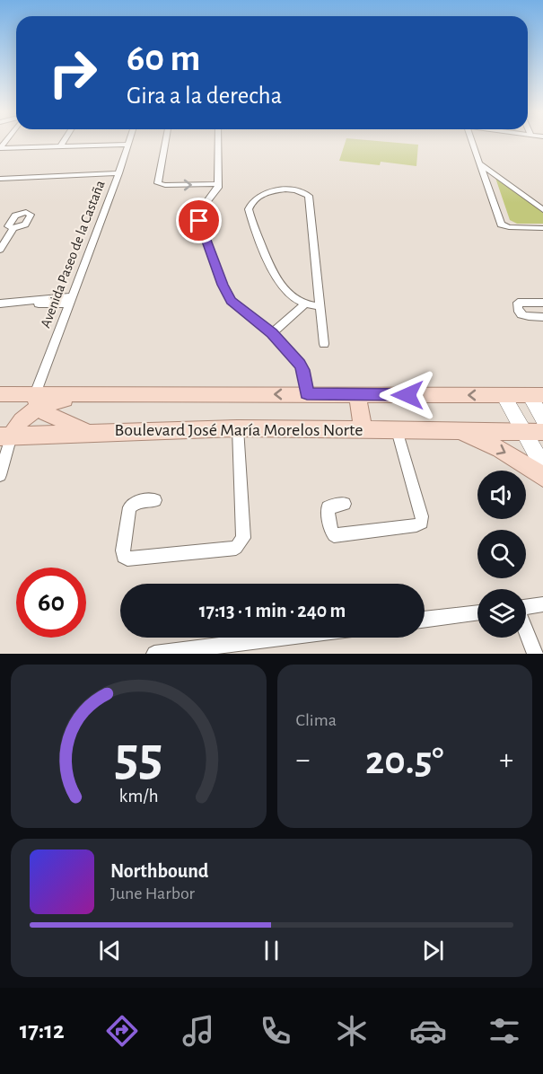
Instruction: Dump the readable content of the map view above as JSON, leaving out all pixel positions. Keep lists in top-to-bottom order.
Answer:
{
  "streets": {
    "main road": ["Boulevard José María Morelos Norte"],
    "street": ["Avenida Paseo de la Castaña"]
  },
  "page": {
    "turn": ["60 m", "Gira a la derecha"],
    "limit": "60",
    "trip": "17:13 · 1 min · 240 m",
    "tile": "Clima",
    "heat": ["−", "20.5°", "+"],
    "song": ["Northbound", "June Harbor"],
    "tabs": "17:12",
    "gauge": ["55", "km/h"]
  }
}
